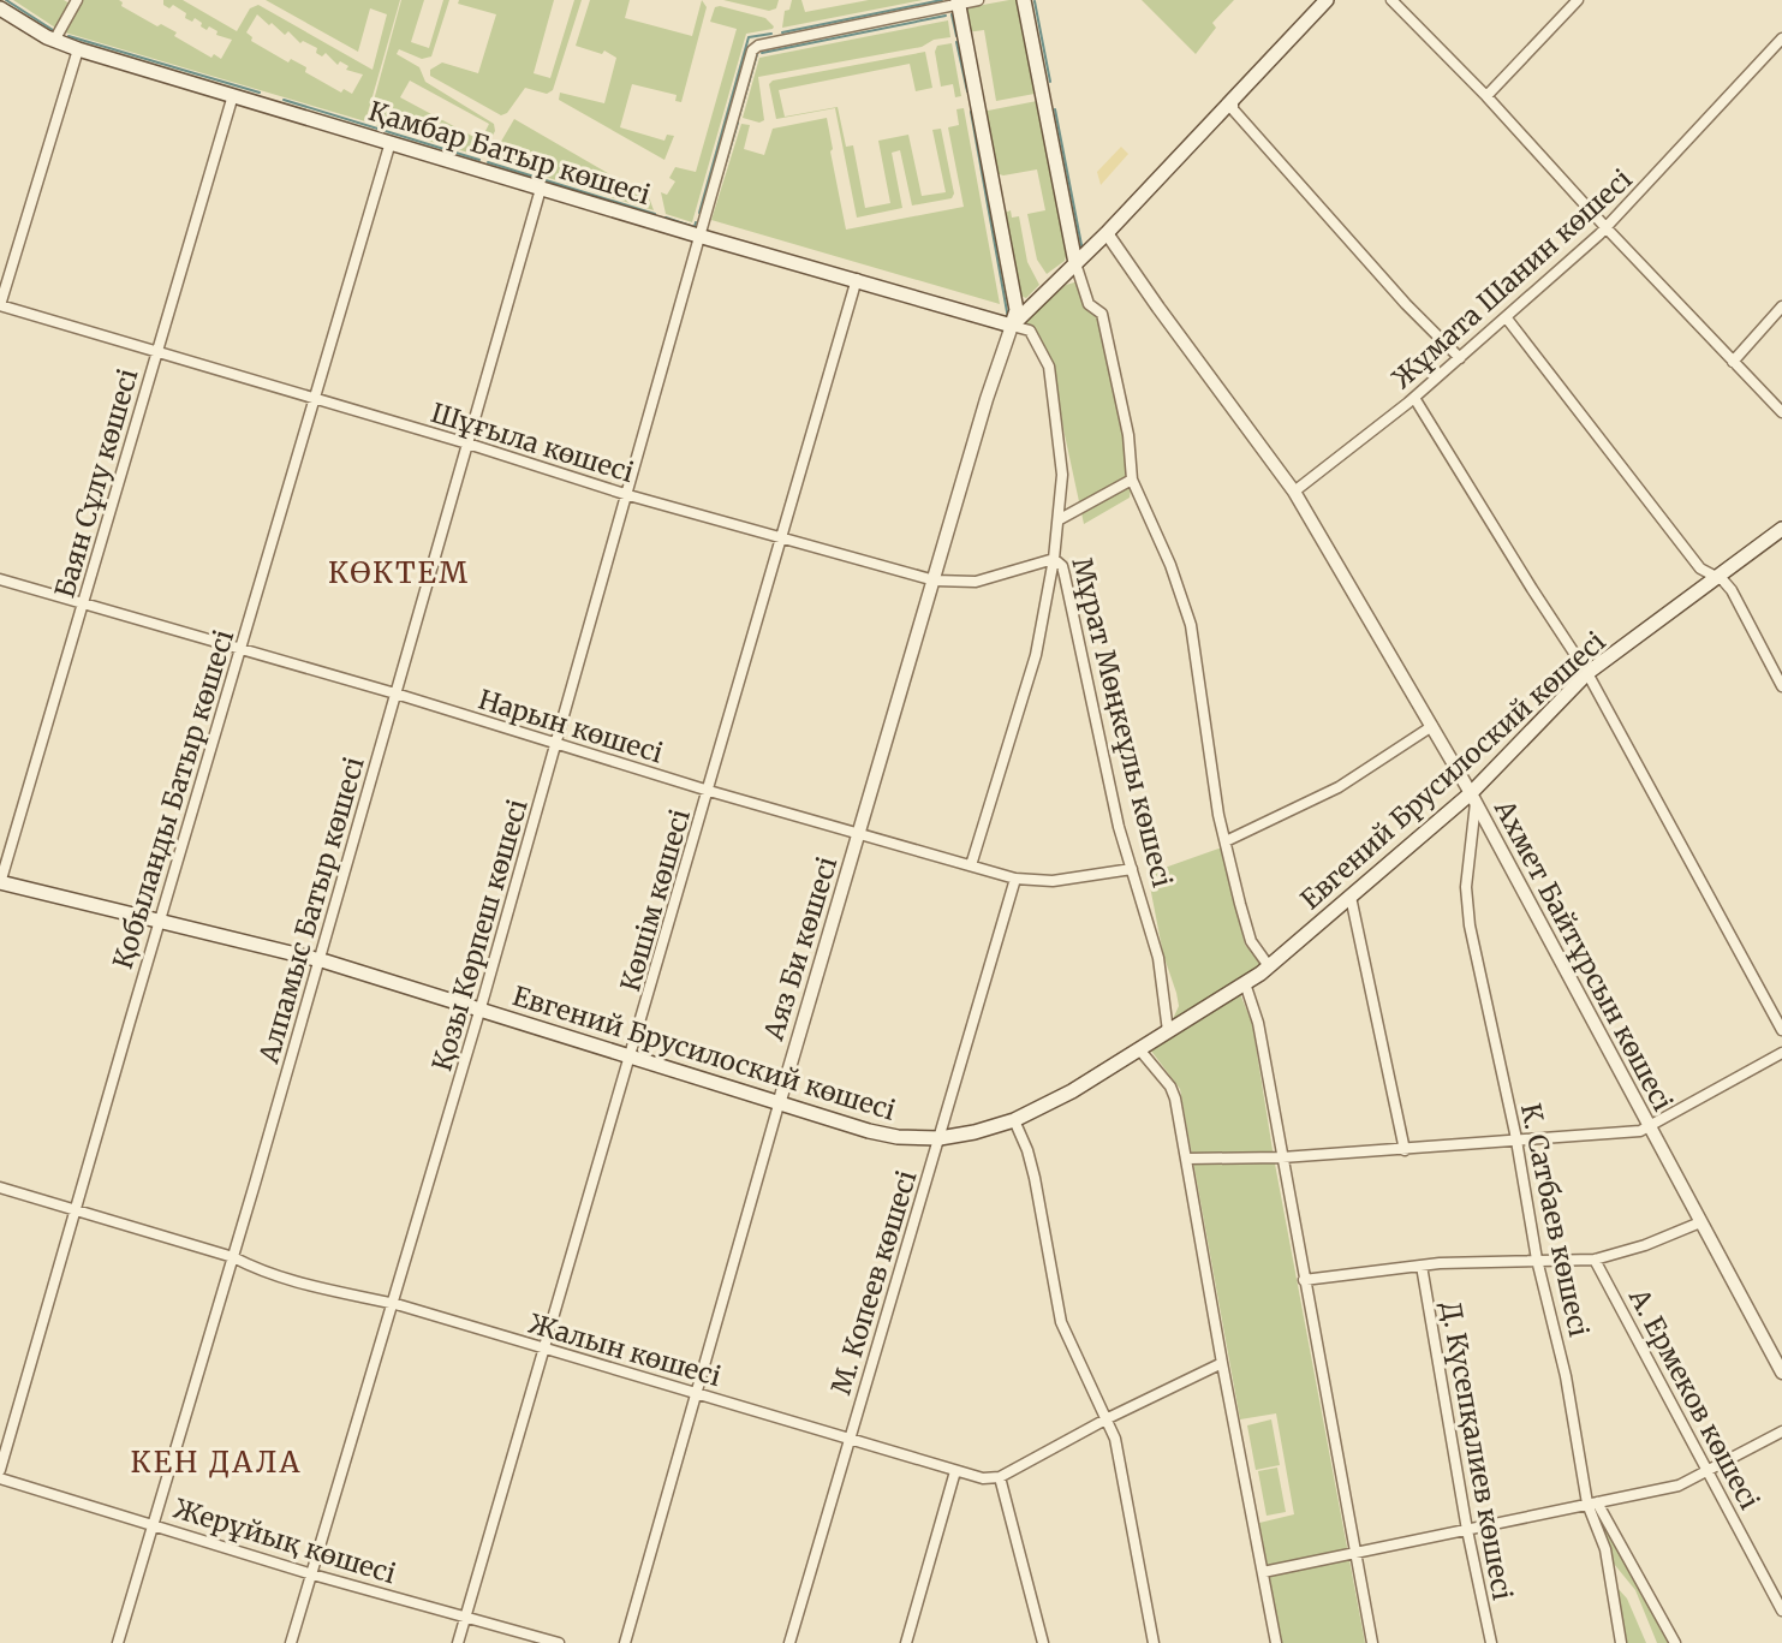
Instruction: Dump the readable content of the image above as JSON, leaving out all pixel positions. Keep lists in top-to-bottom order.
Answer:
{
  "streets": {
    "main road": ["Қамбар Батыр көшесі", "Евгений Брусилоский көшесі"],
    "street": [
      "Жұмата Шанин көшесі",
      "Шұғыла көшесі",
      "Баян Сұлу көшесі",
      "Мұрат Мөңкеұлы көшесі",
      "Нарын көшесі",
      "Қобыланды Батыр көшесі",
      "Көшім көшесі",
      "Алпамыс Батыр көшесі",
      "Қозы Көрпеш көшесі",
      "Аяз Би көшесі",
      "Ахмет Байтұрсын көшесі",
      "К. Сатбаев көшесі",
      "М. Копеев көшесі",
      "Жалын көшесі",
      "А. Ермеков көшесі",
      "Д. Күсепқалиев көшесі",
      "Жерұйық көшесі"
    ]
  },
  "crossings": [
    ["Қамбар Батыр көшесі", "Баян Сұлу көшесі"],
    ["Қамбар Батыр көшесі", "Мұрат Мөңкеұлы көшесі"],
    ["Қамбар Батыр көшесі", "Қобыланды Батыр көшесі"],
    ["Қамбар Батыр көшесі", "Көшім көшесі"],
    ["Қамбар Батыр көшесі", "Алпамыс Батыр көшесі"],
    ["Қамбар Батыр көшесі", "Қозы Көрпеш көшесі"],
    ["Қамбар Батыр көшесі", "Аяз Би көшесі"],
    ["Жұмата Шанин көшесі", "Ахмет Байтұрсын көшесі"],
    ["Шұғыла көшесі", "Баян Сұлу көшесі"],
    ["Шұғыла көшесі", "Мұрат Мөңкеұлы көшесі"],
    ["Шұғыла көшесі", "Қобыланды Батыр көшесі"],
    ["Шұғыла көшесі", "Көшім көшесі"],
    ["Шұғыла көшесі", "Алпамыс Батыр көшесі"],
    ["Шұғыла көшесі", "Қозы Көрпеш көшесі"],
    ["Шұғыла көшесі", "Аяз Би көшесі"],
    ["Баян Сұлу көшесі", "Нарын көшесі"],
    ["Баян Сұлу көшесі", "Евгений Брусилоский көшесі"],
    ["Мұрат Мөңкеұлы көшесі", "Нарын көшесі"],
    ["Мұрат Мөңкеұлы көшесі", "Евгений Брусилоский көшесі"],
    ["Мұрат Мөңкеұлы көшесі", "Аяз Би көшесі"],
    ["Нарын көшесі", "Қобыланды Батыр көшесі"],
    ["Нарын көшесі", "Көшім көшесі"],
    ["Нарын көшесі", "Алпамыс Батыр көшесі"],
    ["Нарын көшесі", "Қозы Көрпеш көшесі"],
    ["Нарын көшесі", "Аяз Би көшесі"],
    ["Нарын көшесі", "М. Копеев көшесі"],
    ["Евгений Брусилоский көшесі", "Қобыланды Батыр көшесі"],
    ["Евгений Брусилоский көшесі", "Көшім көшесі"],
    ["Евгений Брусилоский көшесі", "Алпамыс Батыр көшесі"],
    ["Евгений Брусилоский көшесі", "Қозы Көрпеш көшесі"],
    ["Евгений Брусилоский көшесі", "Аяз Би көшесі"],
    ["Евгений Брусилоский көшесі", "Ахмет Байтұрсын көшесі"],
    ["Евгений Брусилоский көшесі", "К. Сатбаев көшесі"],
    ["Евгений Брусилоский көшесі", "М. Копеев көшесі"],
    ["Қобыланды Батыр көшесі", "Жалын көшесі"],
    ["Көшім көшесі", "Жалын көшесі"],
    ["Көшім көшесі", "Жерұйық көшесі"],
    ["Алпамыс Батыр көшесі", "Жалын көшесі"],
    ["Алпамыс Батыр көшесі", "Жерұйық көшесі"],
    ["Қозы Көрпеш көшесі", "Жалын көшесі"],
    ["Қозы Көрпеш көшесі", "Жерұйық көшесі"],
    ["Аяз Би көшесі", "Жалын көшесі"],
    ["Ахмет Байтұрсын көшесі", "К. Сатбаев көшесі"],
    ["М. Копеев көшесі", "Жалын көшесі"]
  ],
  "districts": ["КӨКТЕМ", "КЕН ДАЛА"]
}
